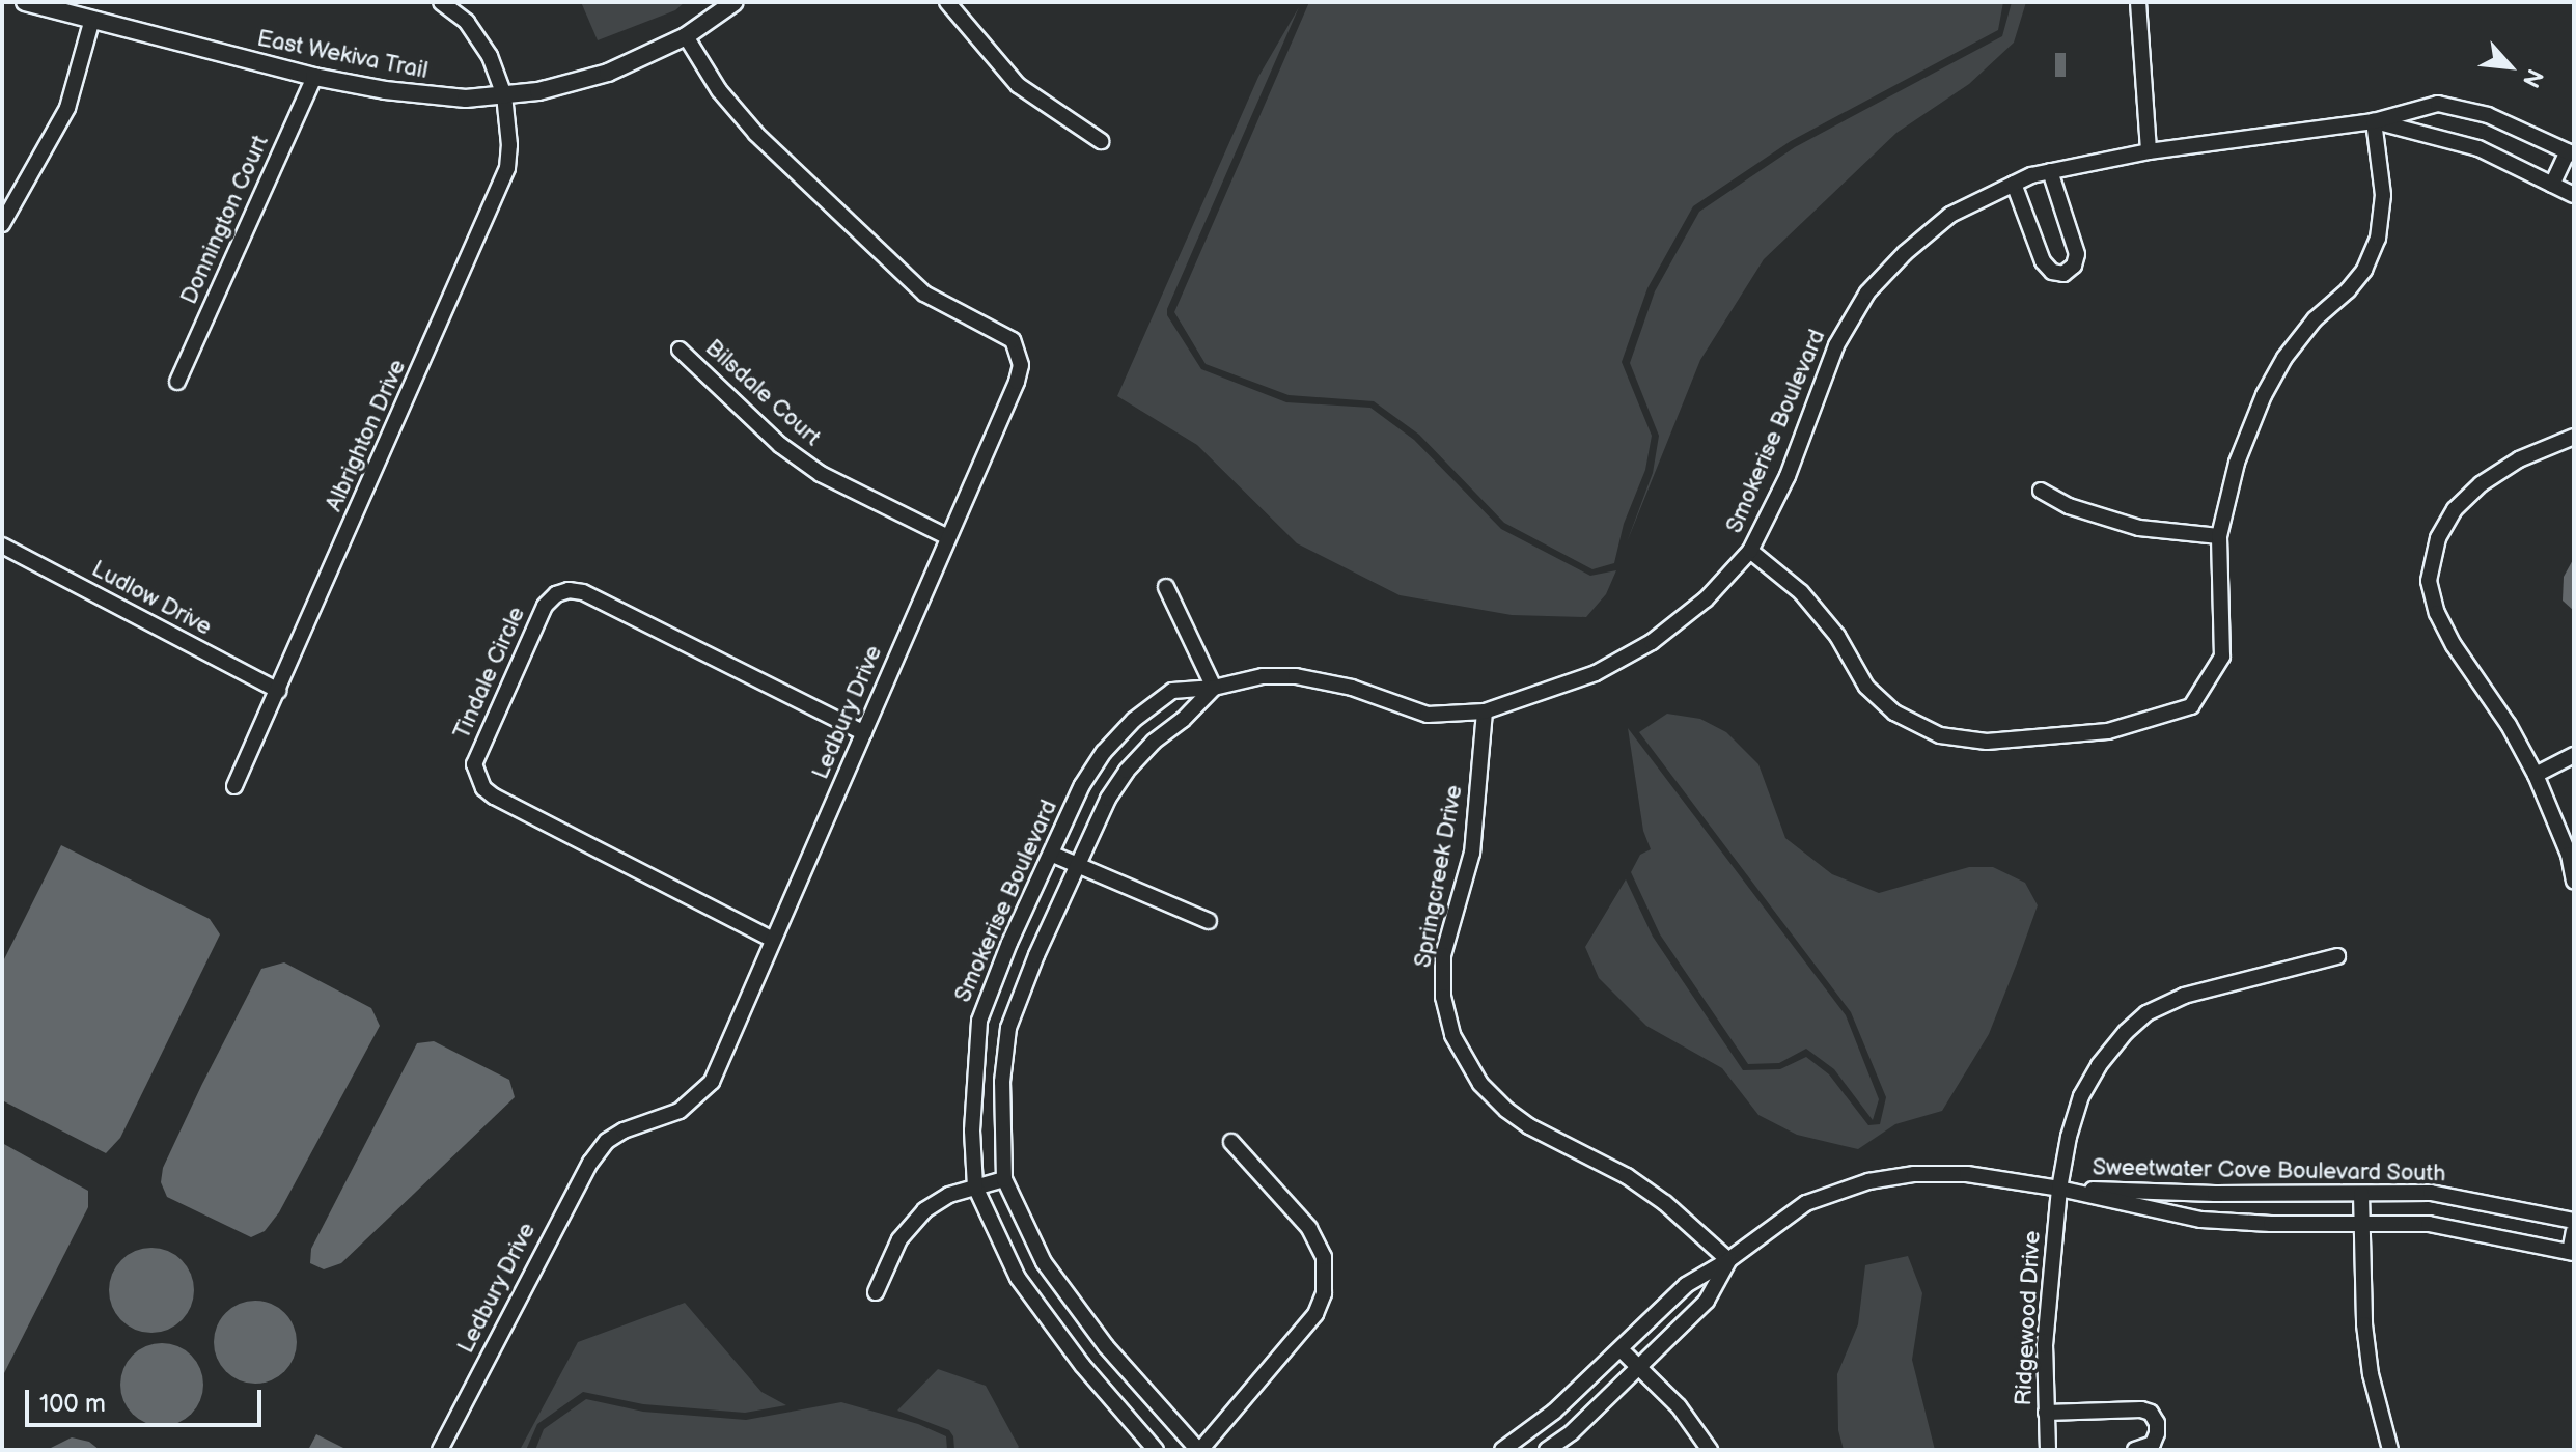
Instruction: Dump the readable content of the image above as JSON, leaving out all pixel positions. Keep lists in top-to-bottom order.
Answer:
{
  "streets": {
    "street": [
      "East Wekiva Trail",
      "Donnington Court",
      "Bilsdale Court",
      "Smokerise Boulevard",
      "Albrighton Drive",
      "Ludlow Drive",
      "Tindale Circle",
      "Ledbury Drive",
      "Springcreek Drive",
      "Sweetwater Cove Boulevard South",
      "Ridgewood Drive"
    ]
  },
  "crossings": [
    ["East Wekiva Trail", "Donnington Court"],
    ["East Wekiva Trail", "Albrighton Drive"],
    ["East Wekiva Trail", "Ledbury Drive"],
    ["Bilsdale Court", "Ledbury Drive"],
    ["Smokerise Boulevard", "Springcreek Drive"],
    ["Albrighton Drive", "Ludlow Drive"],
    ["Tindale Circle", "Ledbury Drive"],
    ["Springcreek Drive", "Sweetwater Cove Boulevard South"],
    ["Sweetwater Cove Boulevard South", "Ridgewood Drive"]
  ],
  "scale_bar": "100 m",
  "north": "bottom right"
}
